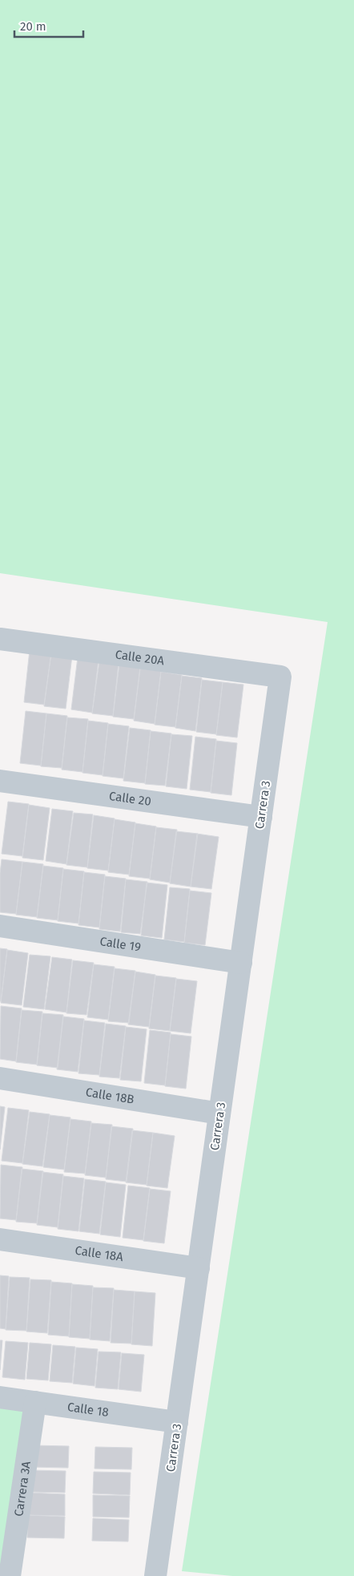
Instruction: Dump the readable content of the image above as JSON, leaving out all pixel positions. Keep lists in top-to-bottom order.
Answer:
{
  "streets": {
    "street": [
      "Calle 20A",
      "Calle 20",
      "Carrera 3",
      "Calle 19",
      "Calle 18B",
      "Calle 18A",
      "Calle 18",
      "Carrera 3A"
    ]
  },
  "crossings": [
    ["Calle 20A", "Carrera 3"],
    ["Calle 20", "Carrera 3"],
    ["Carrera 3", "Calle 19"],
    ["Carrera 3", "Calle 18B"],
    ["Carrera 3", "Calle 18A"],
    ["Carrera 3", "Calle 18"],
    ["Calle 18", "Carrera 3A"]
  ],
  "scale_bar": "20 m"
}
